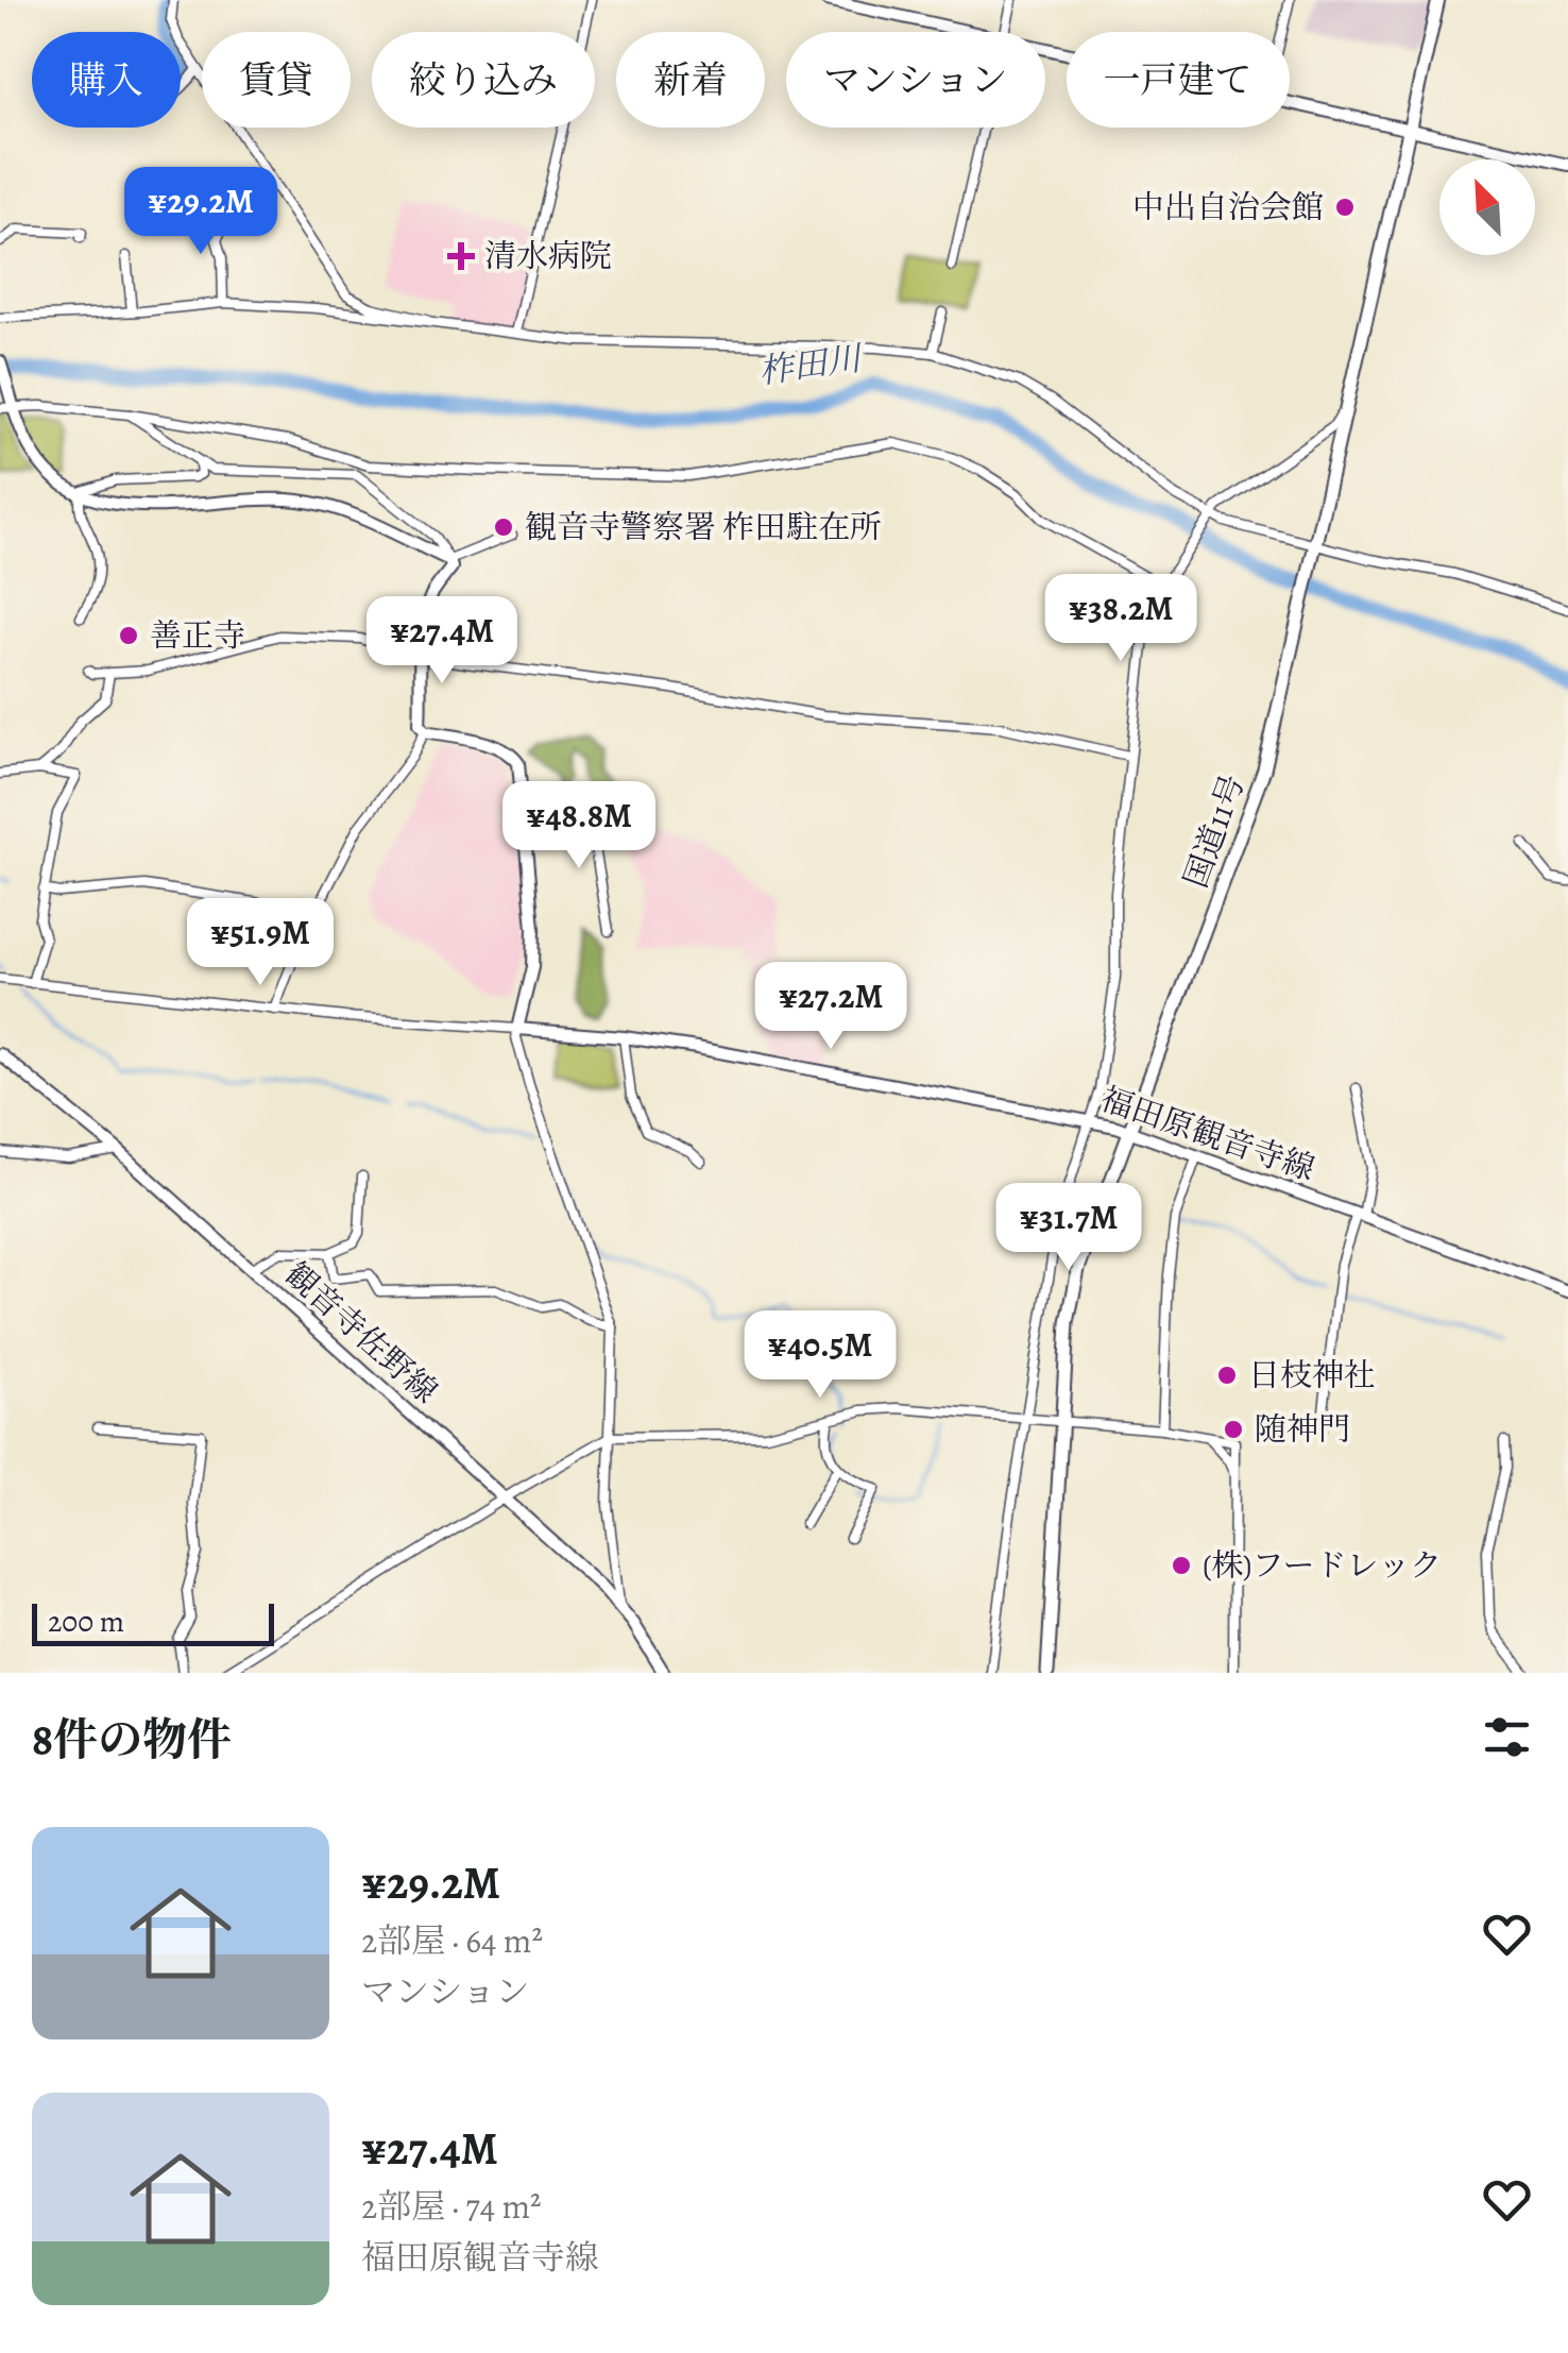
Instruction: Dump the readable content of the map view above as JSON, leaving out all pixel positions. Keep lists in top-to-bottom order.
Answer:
{
  "streets": {
    "highway": ["国道11号"],
    "main road": ["福田原観音寺線", "観音寺佐野線"]
  },
  "crossings": [
    ["国道11号", "福田原観音寺線"]
  ],
  "water": ["柞田川"],
  "places": {
    "other": [
      "中出自治会館",
      "観音寺警察署 柞田駐在所",
      "善正寺",
      "日枝神社",
      "随神門",
      "(株)フードレック"
    ],
    "health": ["清水病院"]
  },
  "scale_bar": "200 m",
  "north": "top left",
  "page": {
    "chip": [
      "購入",
      "賃貸",
      "絞り込み",
      "新着",
      "マンション",
      "一戸建て"
    ],
    "price": [
      "¥29.2M",
      "¥38.2M",
      "¥27.4M",
      "¥48.8M",
      "¥51.9M",
      "¥27.2M",
      "¥31.7M",
      "¥40.5M"
    ],
    "scale": "200 m",
    "heading": "8件の物件",
    "list": [
      {
        "name": "¥29.2M",
        "note": "2部屋 · 64 m² · マンション"
      },
      {
        "name": "¥27.4M",
        "note": "2部屋 · 74 m² · 福田原観音寺線"
      }
    ]
  }
}
